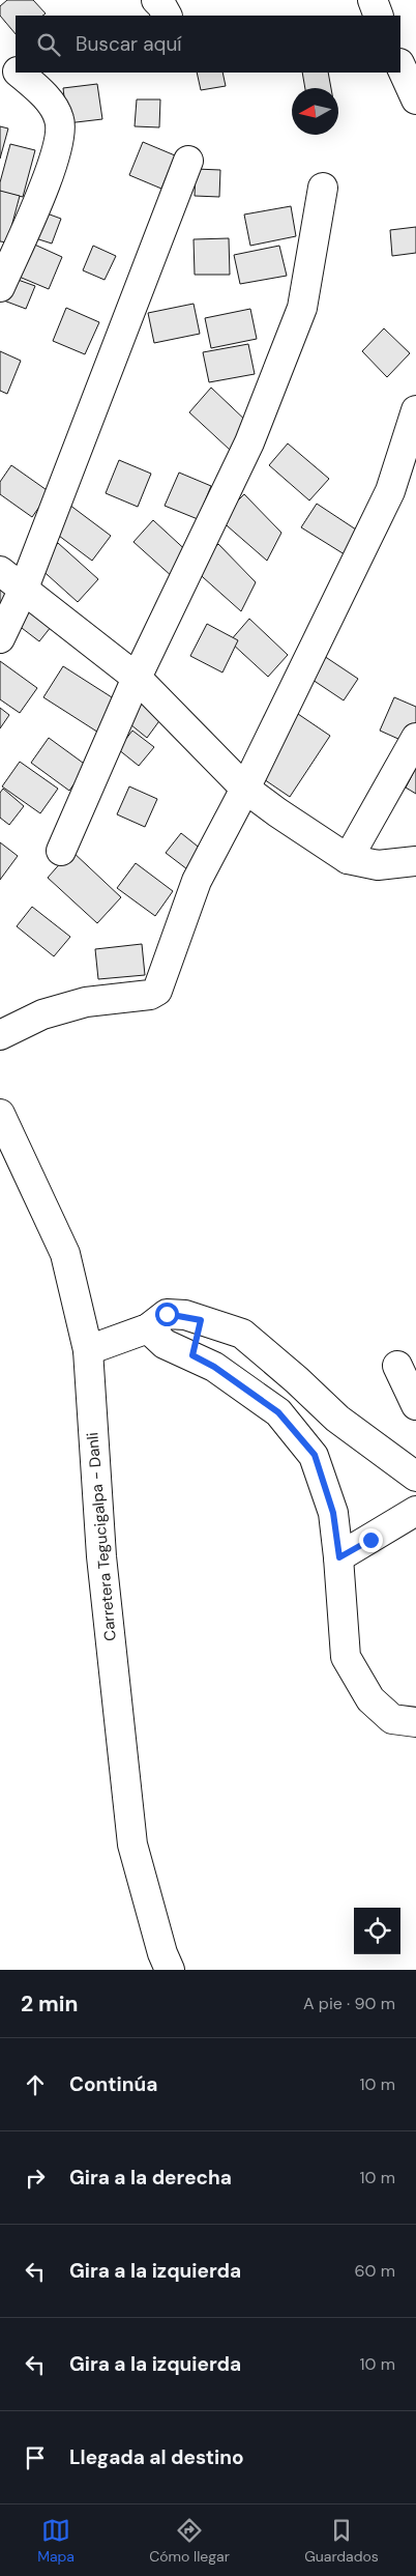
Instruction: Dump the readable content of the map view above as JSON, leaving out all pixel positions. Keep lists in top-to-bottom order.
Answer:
{
  "streets": {
    "main road": ["Carretera Tegucigalpa - Danli"]
  },
  "north": "left",
  "page": {
    "search": "Buscar aquí",
    "heading": ["2 min", "A pie · 90 m"],
    "list": [
      ["Continúa", "10 m"],
      ["Gira a la derecha", "10 m"],
      ["Gira a la izquierda", "60 m"],
      ["Gira a la izquierda", "10 m"],
      "Llegada al destino"
    ],
    "nav": ["Mapa", "Cómo llegar", "Guardados"]
  }
}
